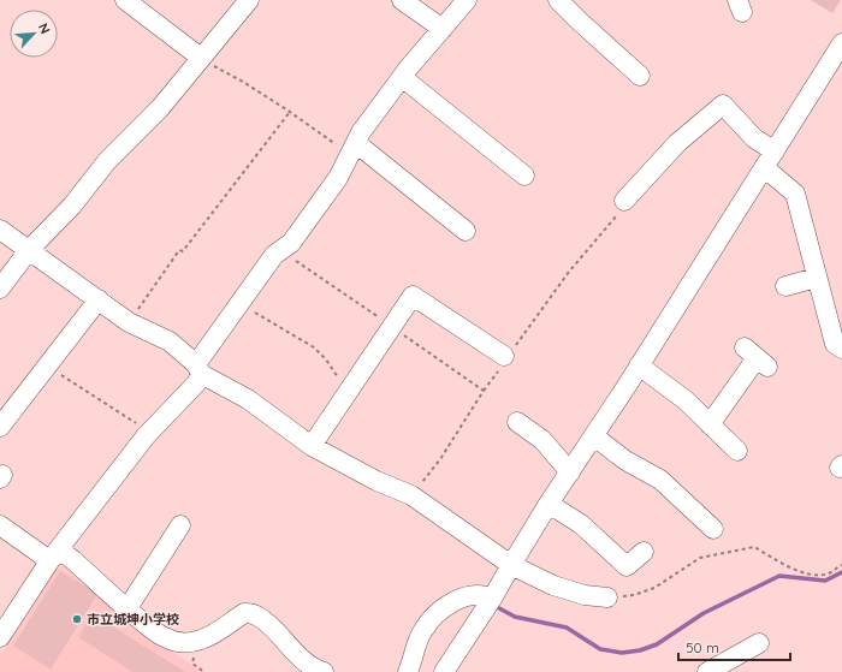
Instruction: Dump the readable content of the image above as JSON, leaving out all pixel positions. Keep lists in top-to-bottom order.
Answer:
{
  "places": ["市立城坤小学校"],
  "scale_bar": "50 m",
  "north": "top right"
}
